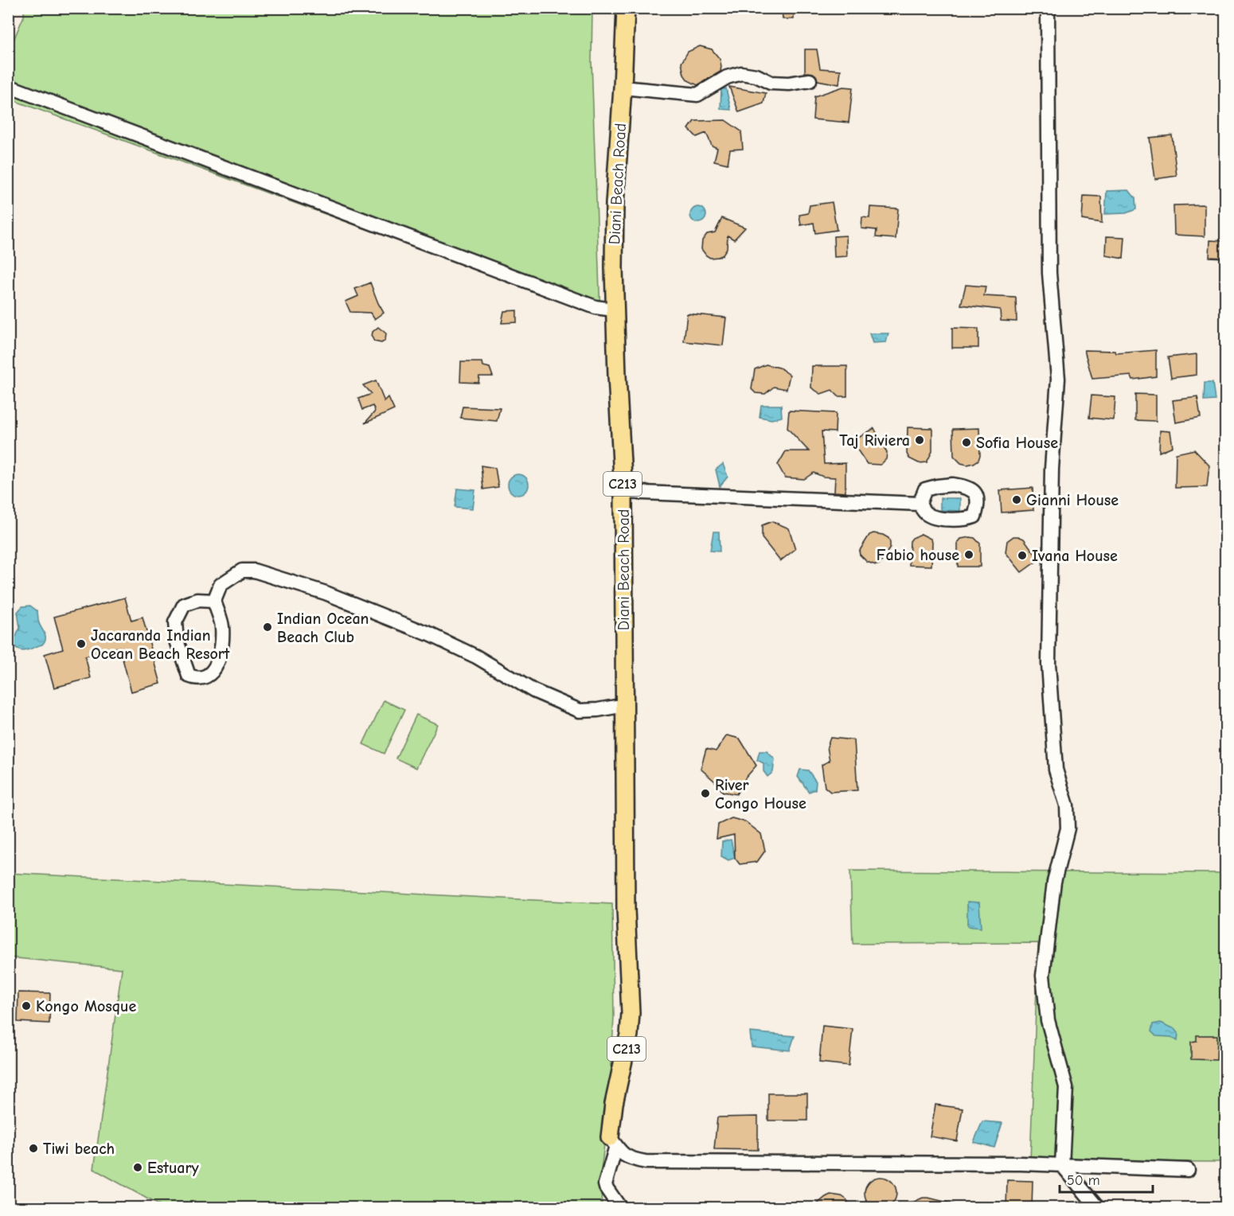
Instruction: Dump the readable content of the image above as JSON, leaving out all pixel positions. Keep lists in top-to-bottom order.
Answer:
{
  "streets": {
    "main road": ["Diani Beach Road", "C213"]
  },
  "places": [
    "Taj Riviera",
    "Sofia House",
    "Gianni House",
    "Fabio house",
    "Ivana House",
    "Indian Ocean Beach Club",
    "Jacaranda Indian Ocean Beach Resort",
    "River Congo House",
    "Kongo Mosque",
    "Tiwi beach",
    "Estuary"
  ],
  "scale_bar": "50 m"
}
